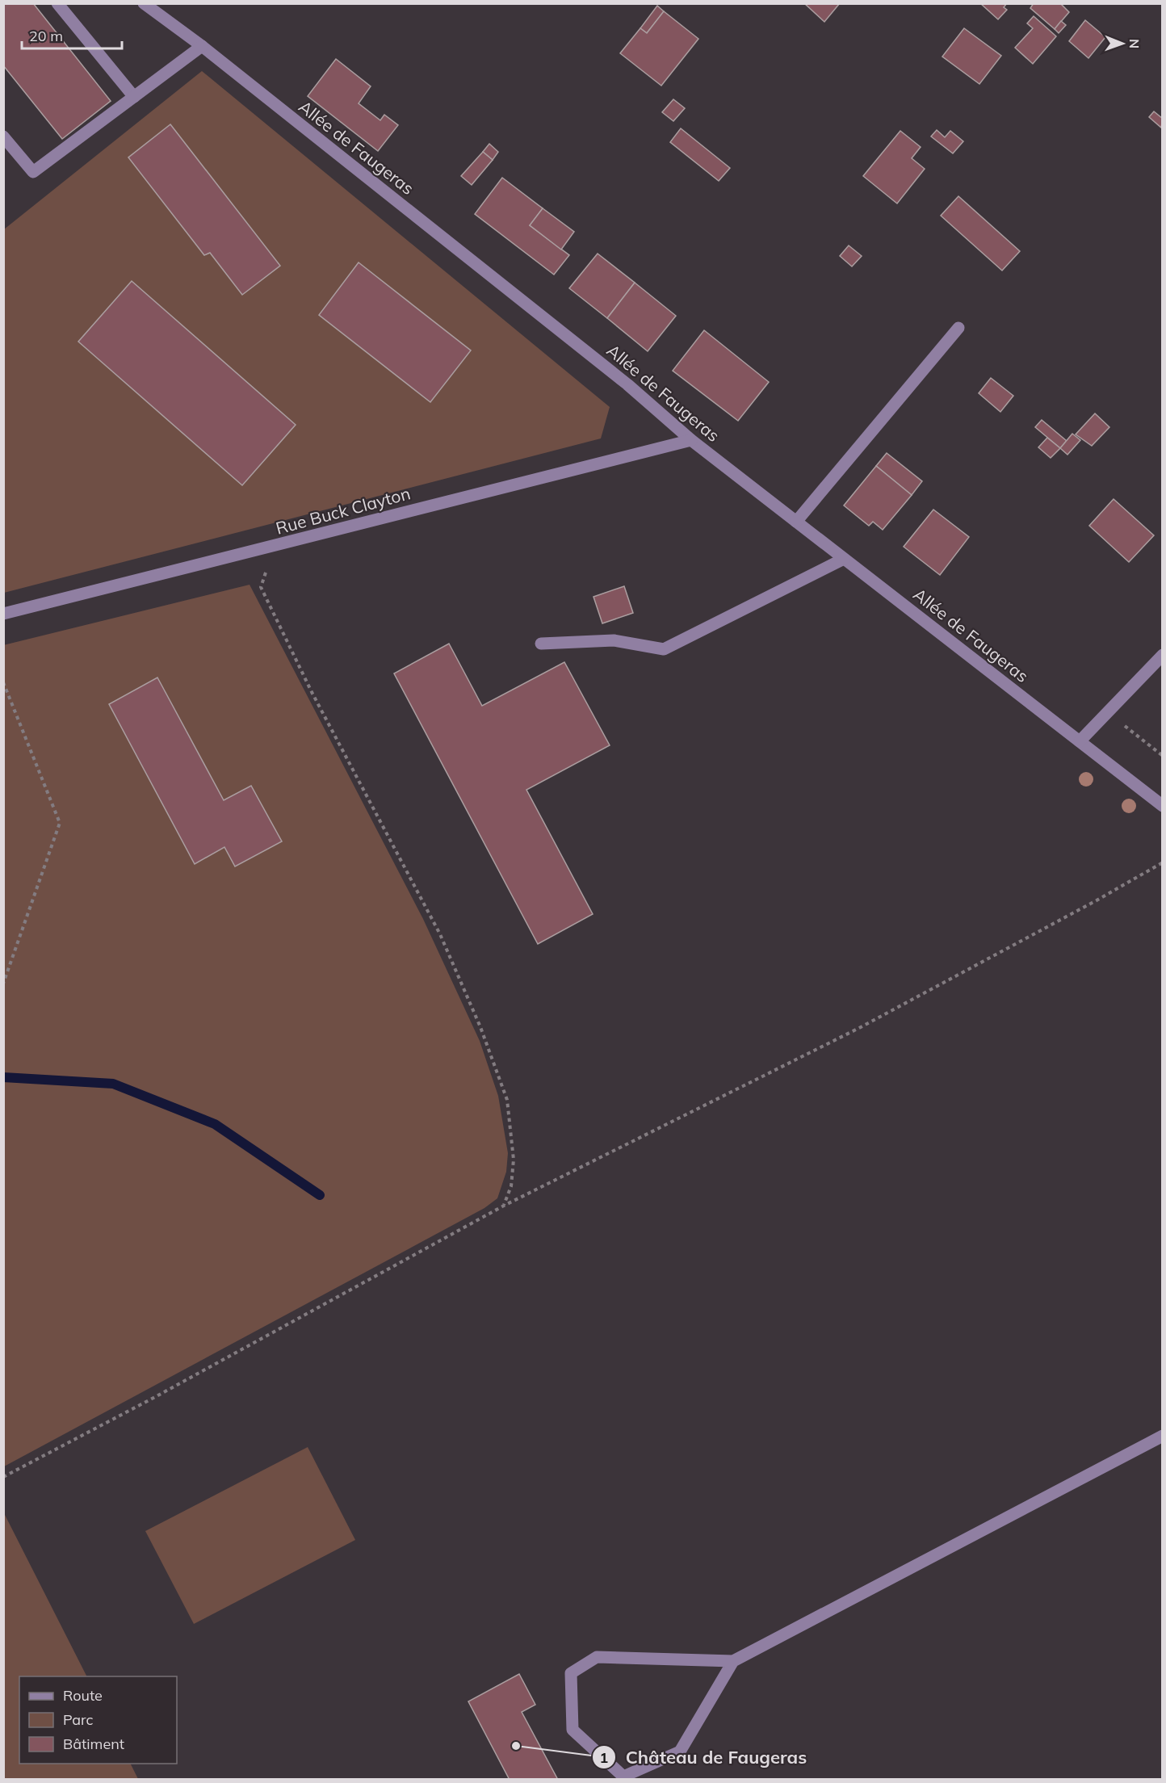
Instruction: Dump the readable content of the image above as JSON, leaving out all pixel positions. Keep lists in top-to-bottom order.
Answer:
{
  "streets": {
    "street": ["Allée de Faugeras", "Rue Buck Clayton"]
  },
  "crossings": [
    ["Allée de Faugeras", "Rue Buck Clayton"]
  ],
  "places": ["Château de Faugeras"],
  "legend": ["Route", "Parc", "Bâtiment"],
  "scale_bar": "20 m",
  "north": "right"
}
